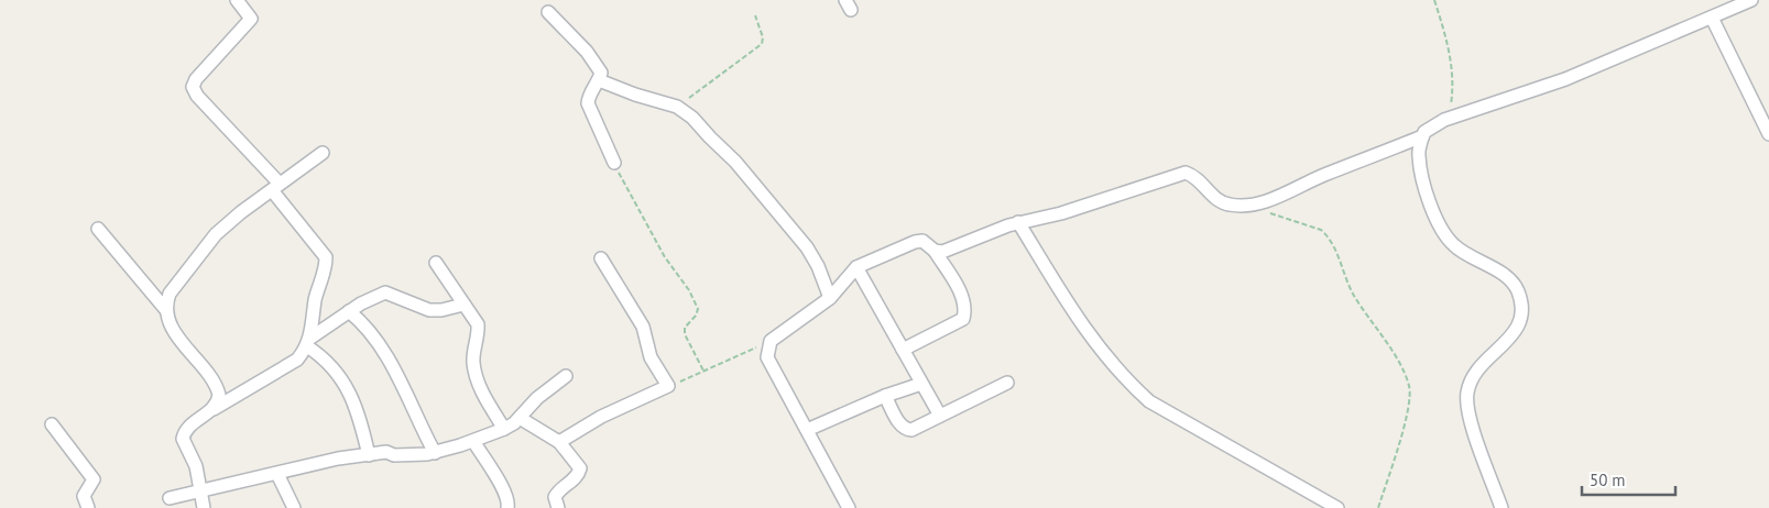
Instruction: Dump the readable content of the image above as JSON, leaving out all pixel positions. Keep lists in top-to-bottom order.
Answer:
{
  "scale_bar": "50 m"
}
